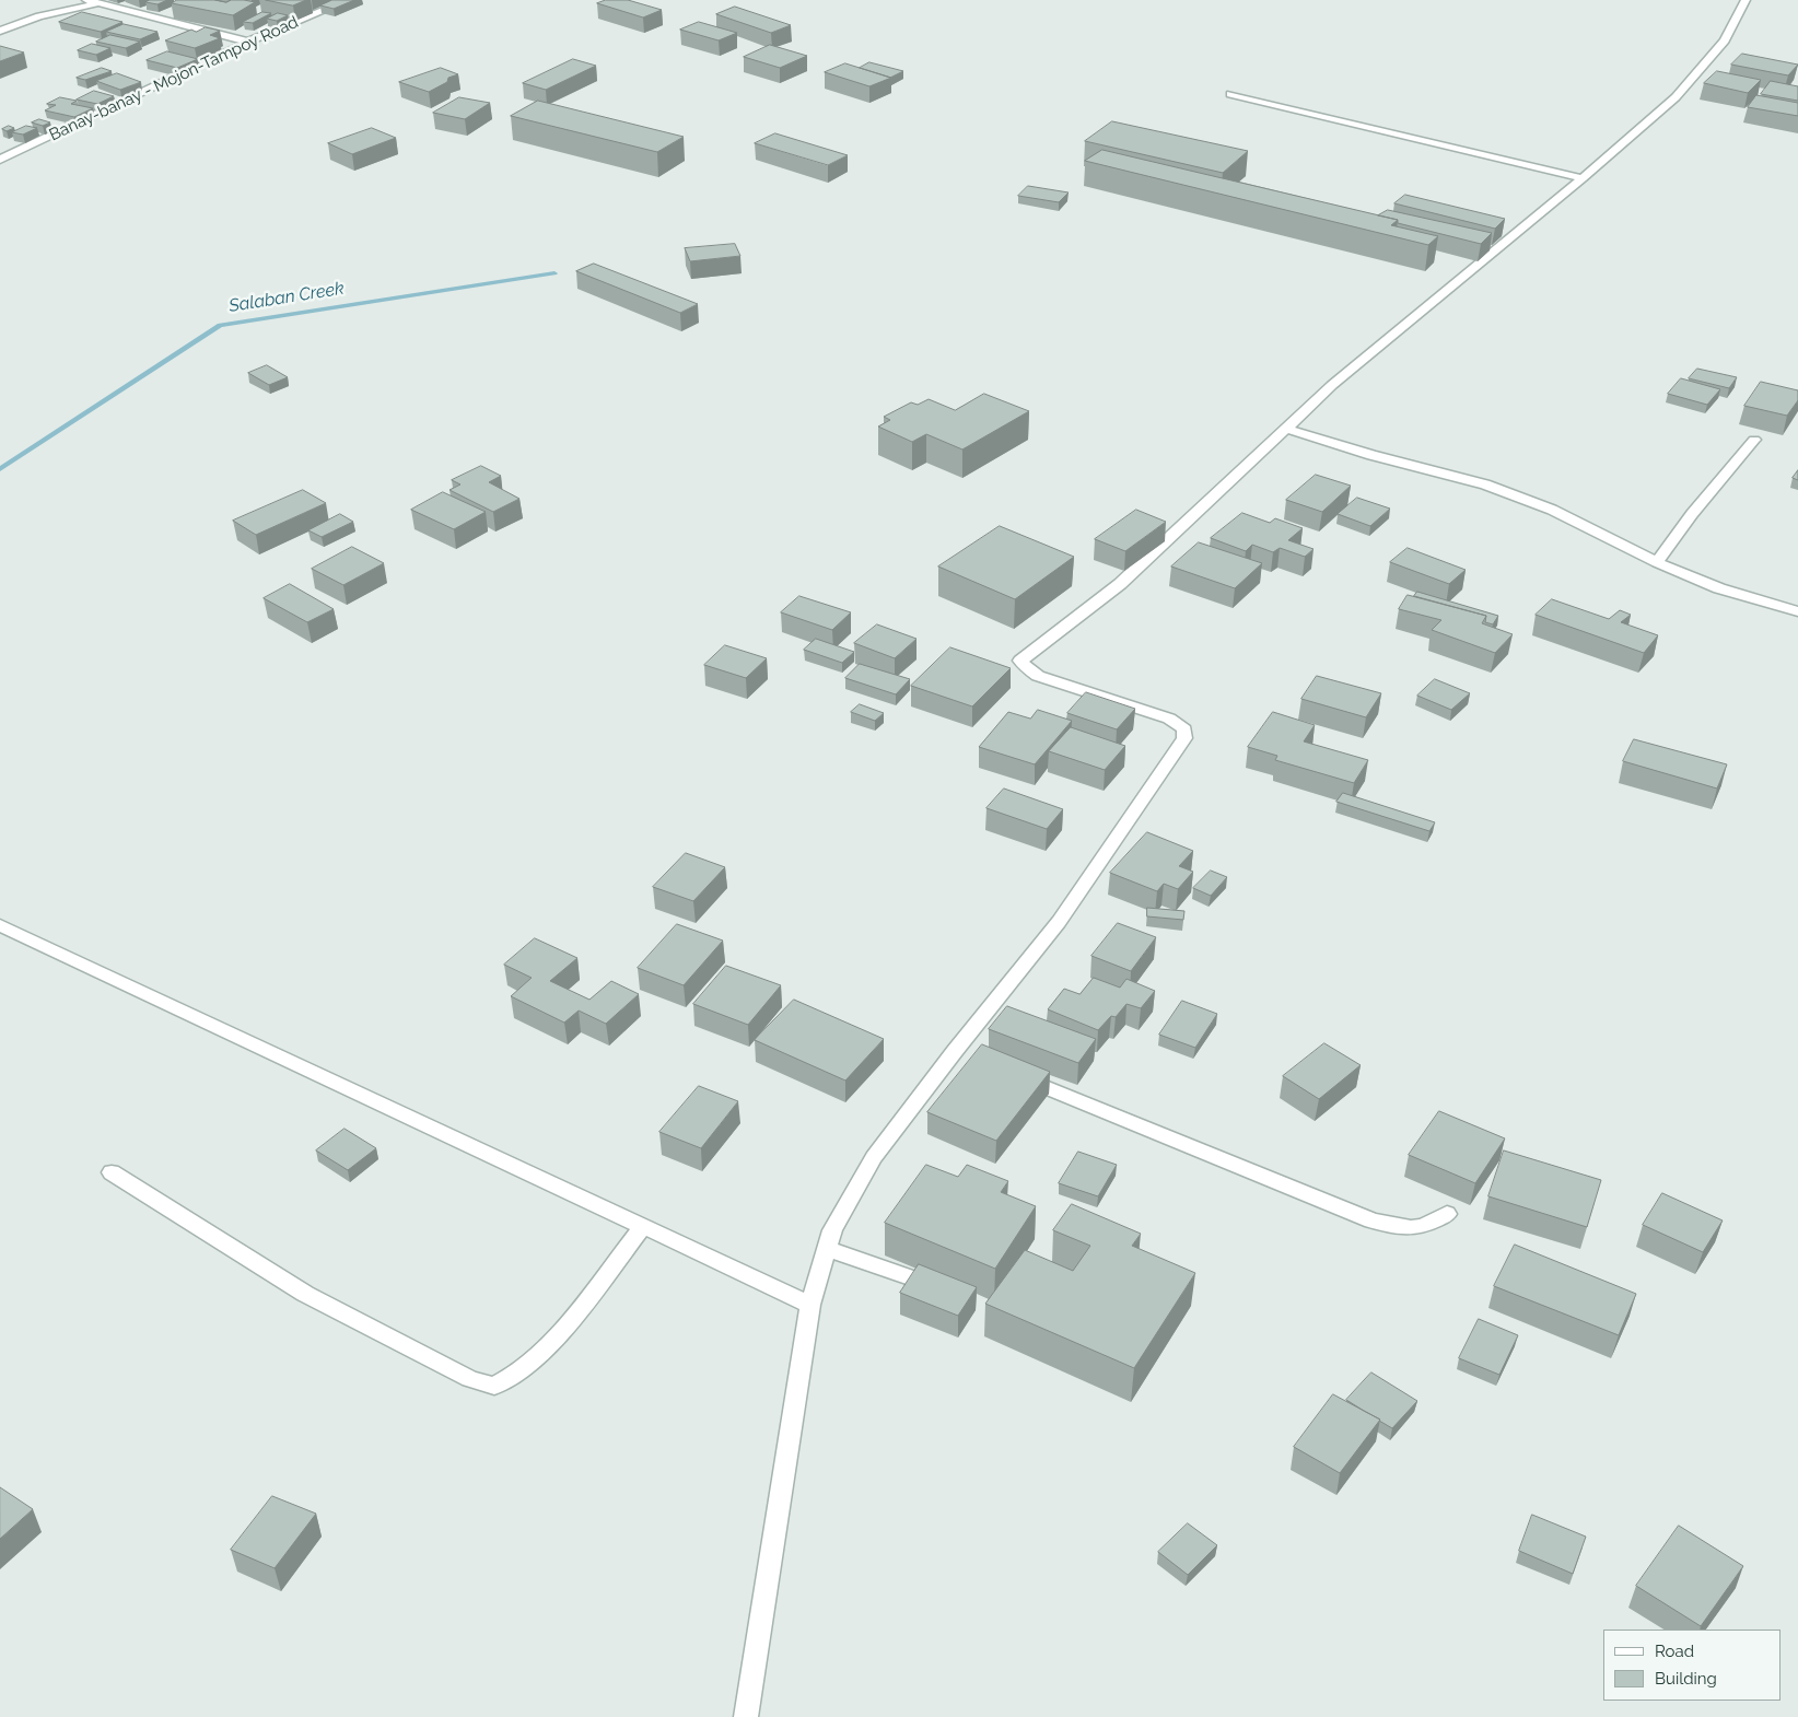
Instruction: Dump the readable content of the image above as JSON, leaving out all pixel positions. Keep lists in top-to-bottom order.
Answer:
{
  "streets": {
    "street": ["Banay-banay - Mojon-Tampoy Road"]
  },
  "water": ["Salaban Creek"],
  "legend": ["Road", "Building"]
}
